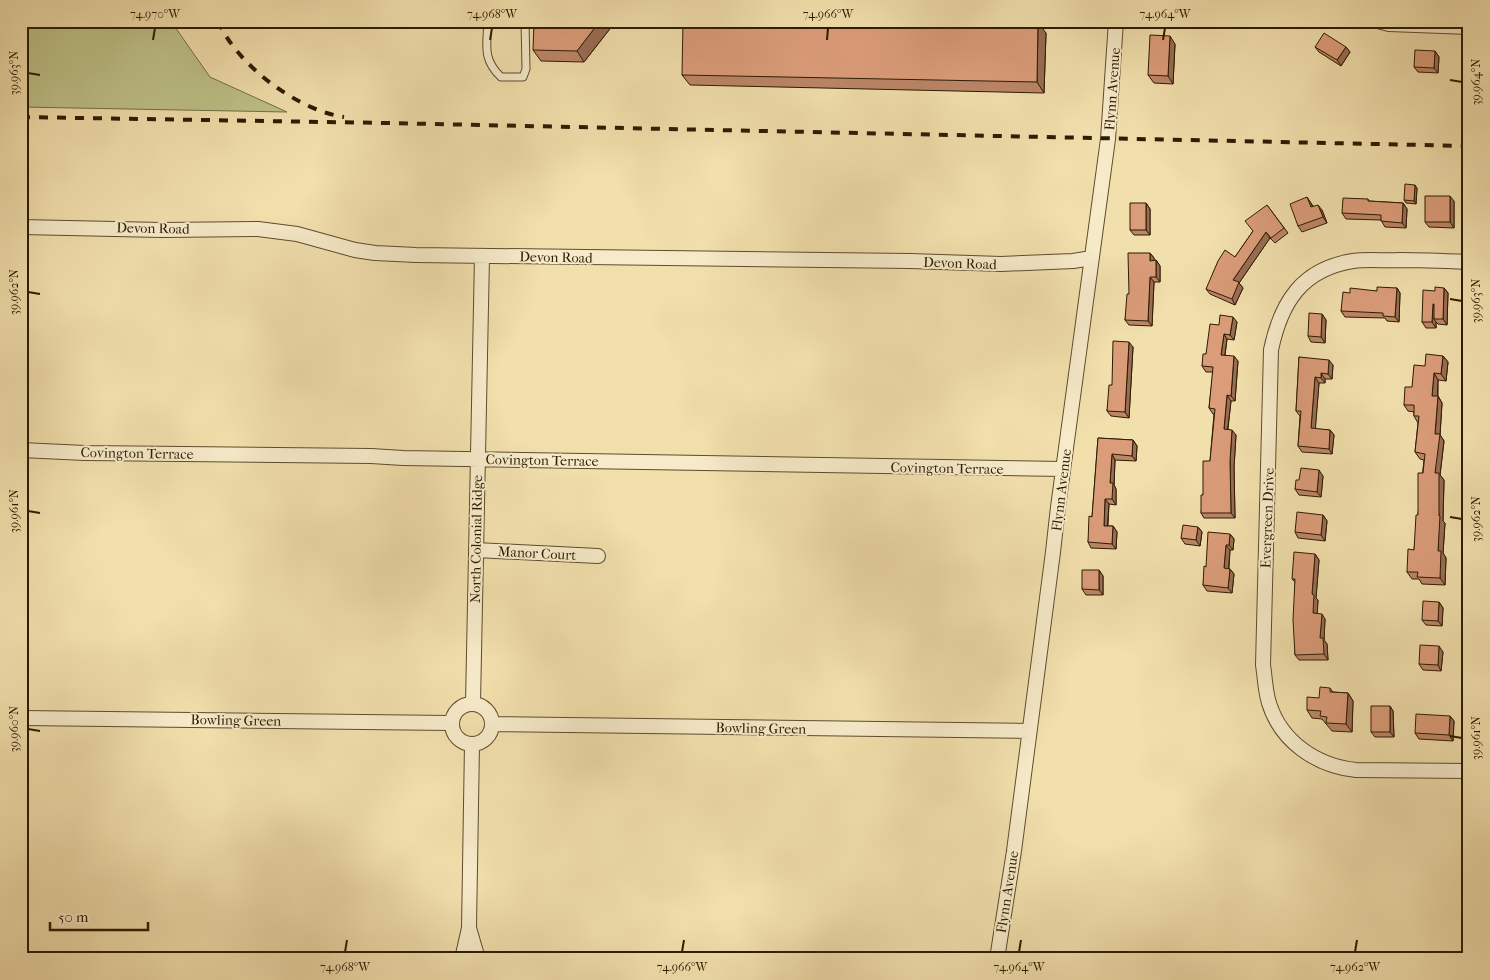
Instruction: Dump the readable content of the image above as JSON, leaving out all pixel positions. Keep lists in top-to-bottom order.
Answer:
{
  "streets": {
    "street": [
      "Flynn Avenue",
      "Devon Road",
      "Covington Terrace",
      "Evergreen Drive",
      "North Colonial Ridge",
      "Manor Court",
      "Bowling Green"
    ]
  },
  "crossings": [
    ["Flynn Avenue", "Devon Road"],
    ["Flynn Avenue", "Covington Terrace"],
    ["Flynn Avenue", "Bowling Green"],
    ["Devon Road", "North Colonial Ridge"],
    ["Covington Terrace", "North Colonial Ridge"],
    ["North Colonial Ridge", "Manor Court"],
    ["North Colonial Ridge", "Bowling Green"]
  ],
  "scale_bar": "50 m",
  "coordinates": [
    "74.970°W",
    "74.968°W",
    "74.966°W",
    "74.964°W",
    "39.963°N",
    "39.964°N",
    "39.962°N",
    "39.961°N",
    "39.960°N",
    "74.962°W"
  ]
}
